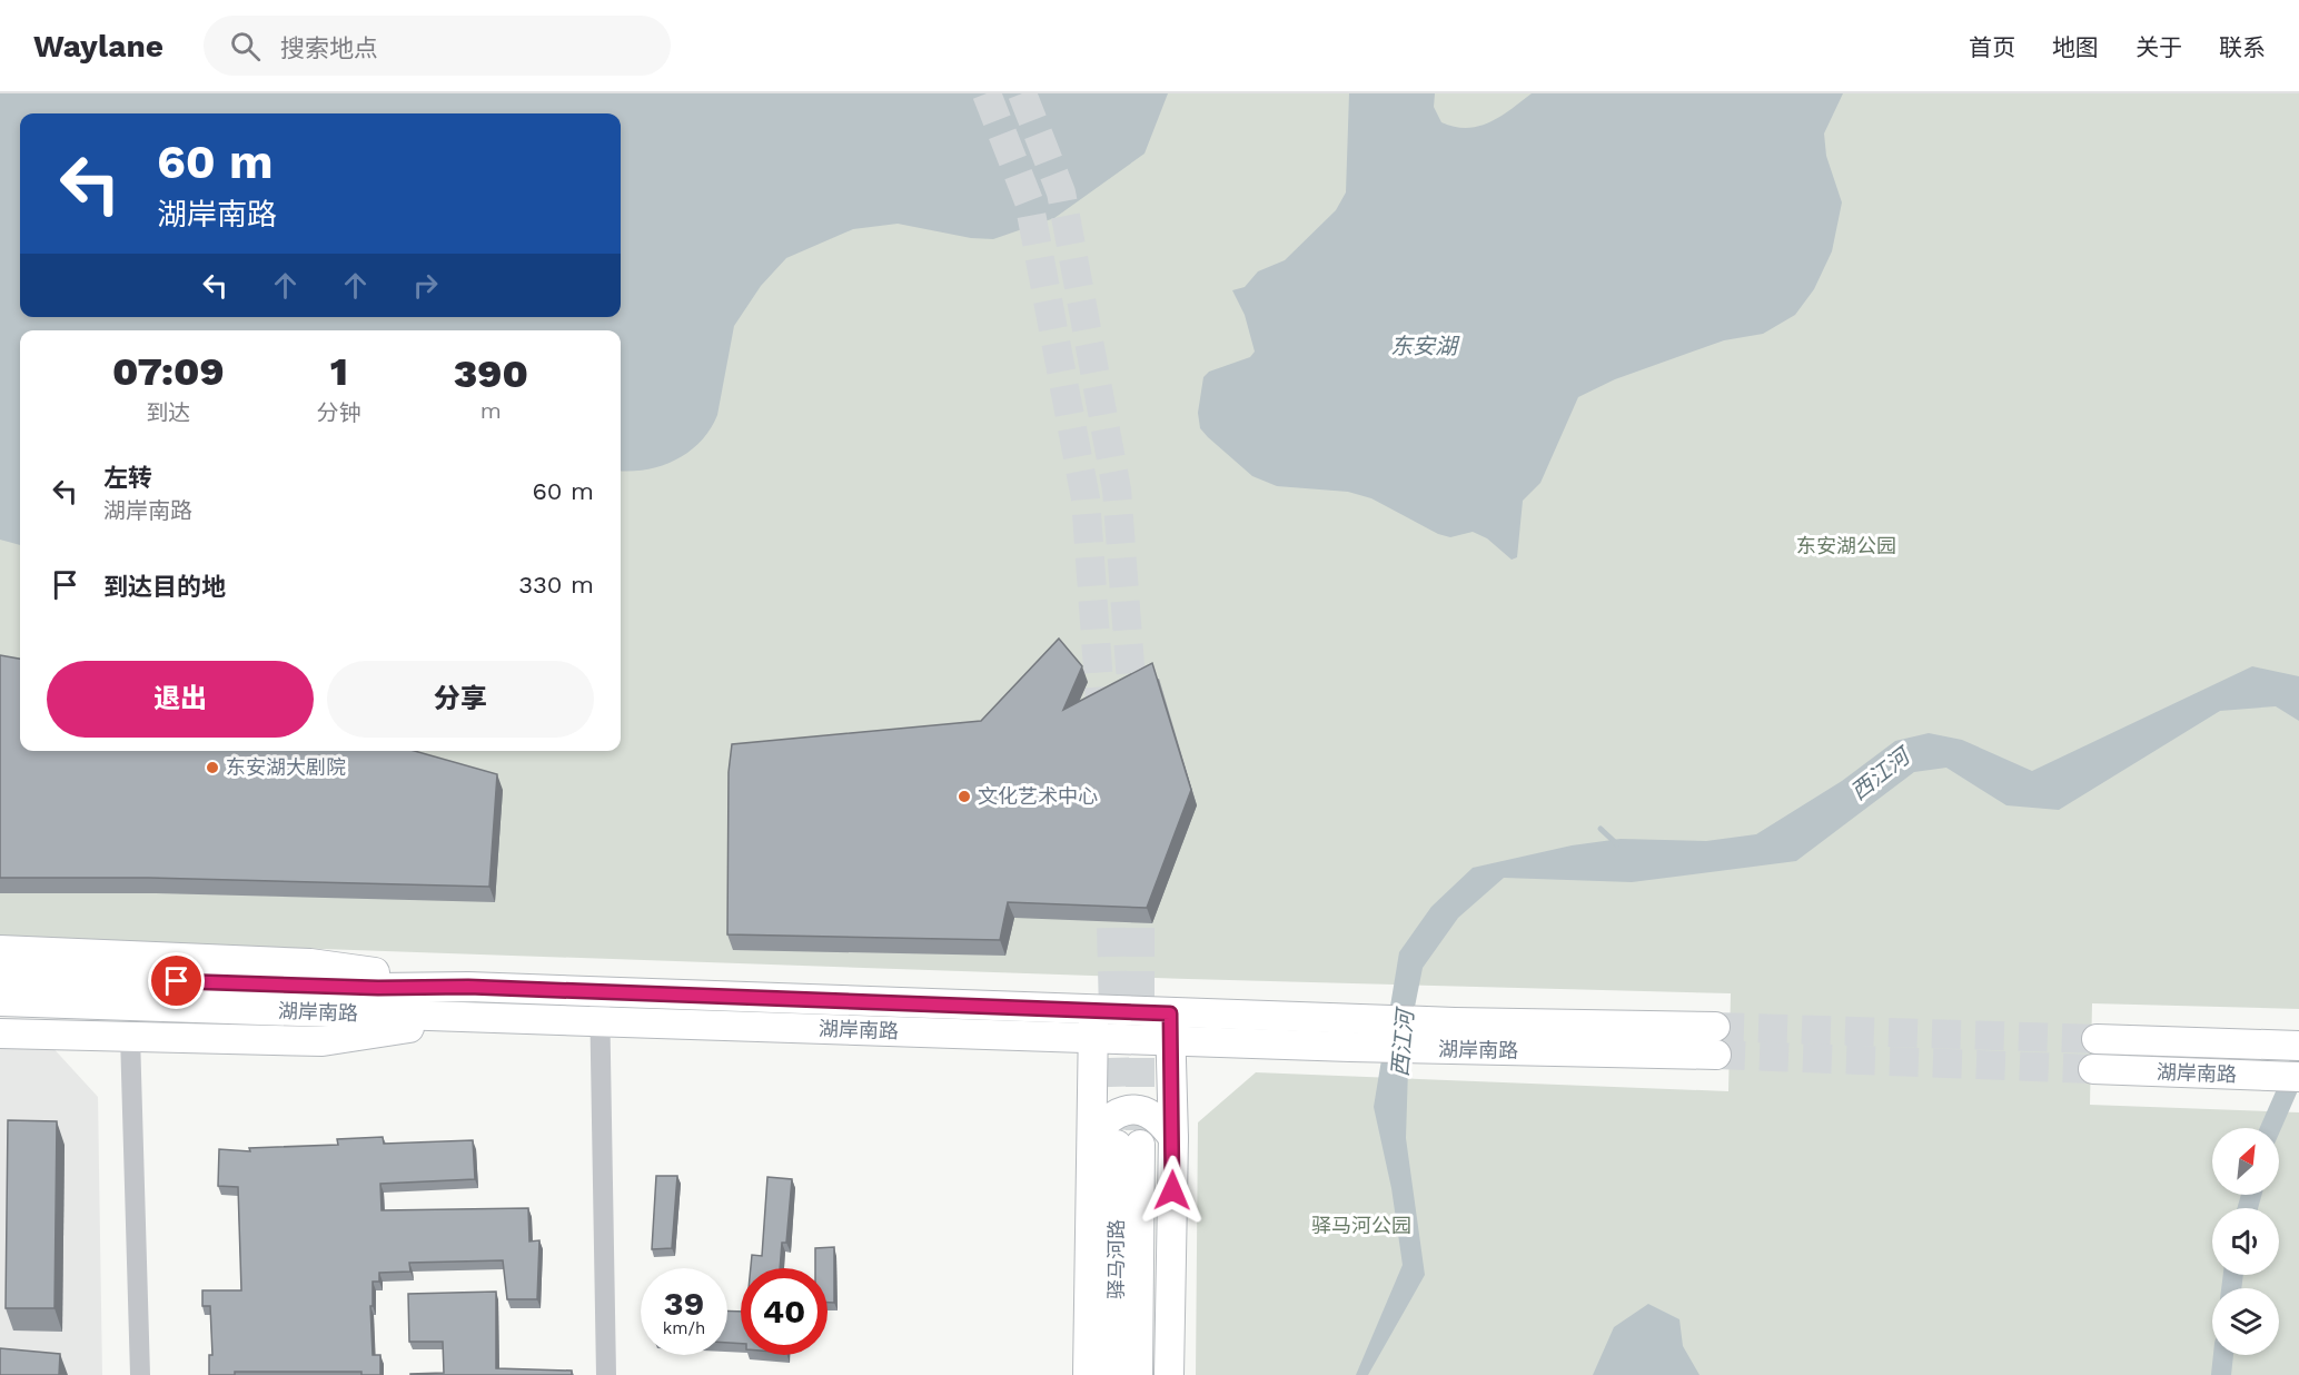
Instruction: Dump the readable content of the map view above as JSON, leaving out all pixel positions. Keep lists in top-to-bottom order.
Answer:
{
  "streets": {
    "main road": ["湖岸南路", "驿马河路"]
  },
  "water": ["东安湖", "西江河"],
  "parks": ["东安湖公园", "驿马河公园"],
  "places": ["东安湖大剧院", "文化艺术中心"],
  "north": "top right",
  "page": {
    "header": "Waylane",
    "search": "搜索地点",
    "nav": [
      "首页",
      "地图",
      "关于",
      "联系"
    ],
    "turn": ["60 m", "湖岸南路"],
    "eta": [
      "07:09",
      "到达",
      "1",
      "分钟",
      "390",
      "m"
    ],
    "list": [
      {
        "name": "左转",
        "note": "湖岸南路",
        "value": "60 m"
      },
      {
        "name": "到达目的地",
        "value": "330 m"
      }
    ],
    "buttons": ["退出", "分享"],
    "speed": "39 km/h",
    "limit": "40"
  }
}
